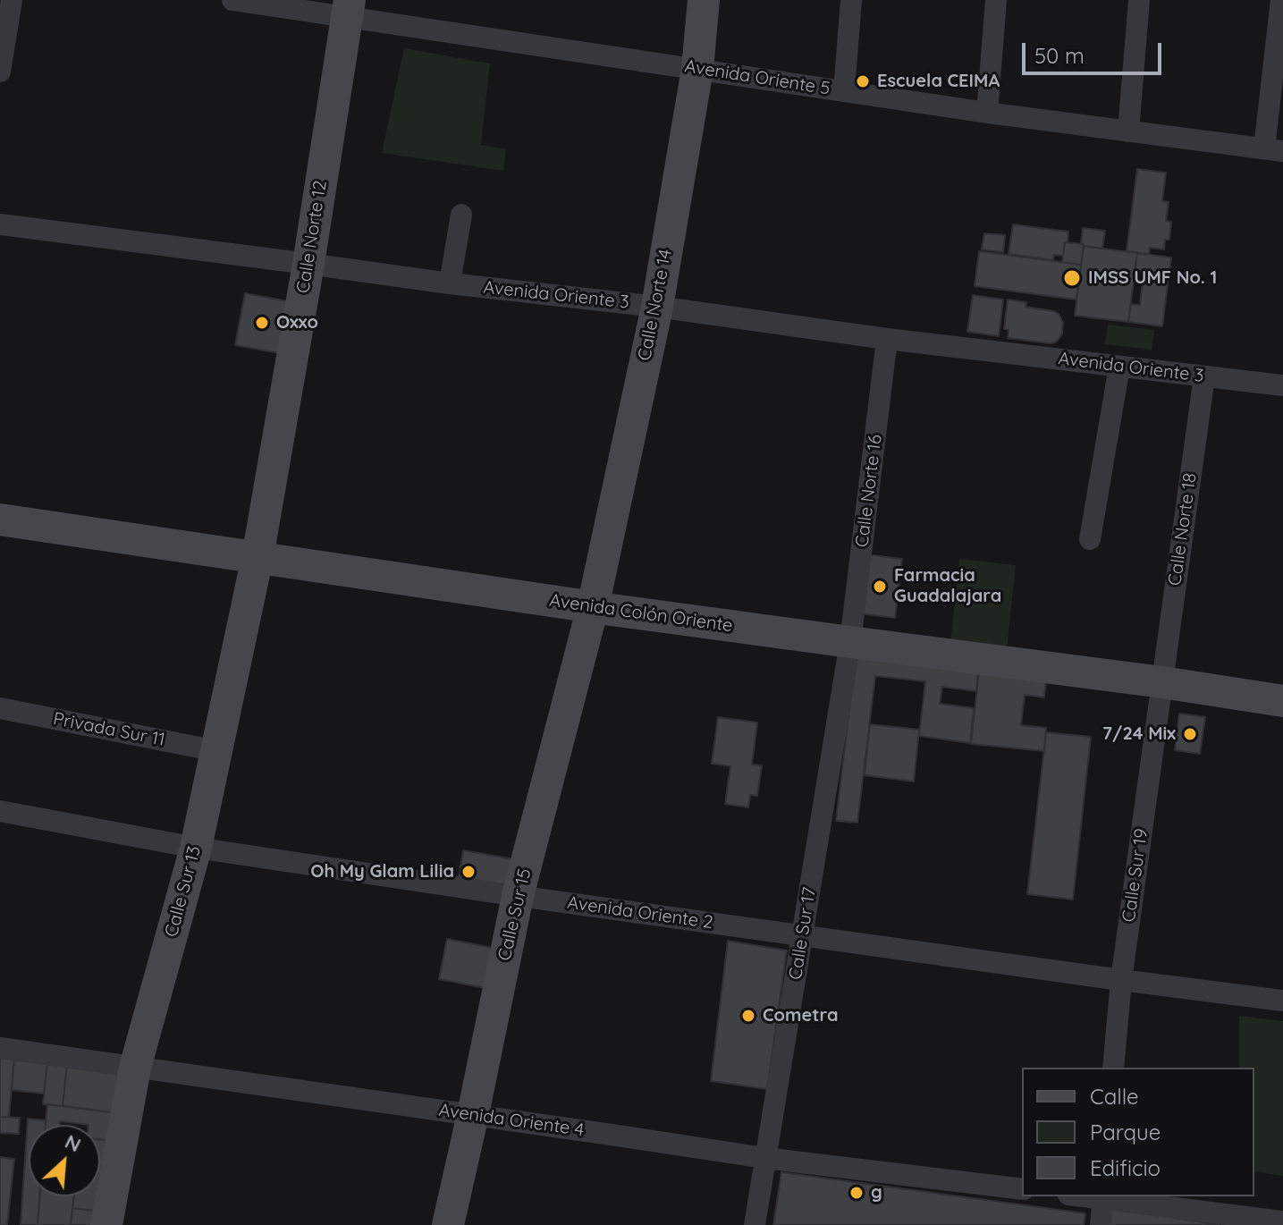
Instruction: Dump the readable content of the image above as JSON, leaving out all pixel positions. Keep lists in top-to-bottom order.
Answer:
{
  "streets": {
    "street": [
      "Avenida Oriente 5",
      "Calle Norte 12",
      "Avenida Oriente 3",
      "Calle Norte 14",
      "Calle Norte 16",
      "Calle Norte 18",
      "Avenida Colón Oriente",
      "Privada Sur 11",
      "Calle Sur 19",
      "Calle Sur 13",
      "Avenida Oriente 2",
      "Calle Sur 15",
      "Calle Sur 17",
      "Avenida Oriente 4"
    ]
  },
  "crossings": [
    ["Avenida Oriente 5", "Calle Norte 12"],
    ["Avenida Oriente 5", "Calle Norte 14"],
    ["Calle Norte 12", "Avenida Oriente 3"],
    ["Calle Norte 12", "Avenida Colón Oriente"],
    ["Calle Norte 12", "Calle Sur 13"],
    ["Avenida Oriente 3", "Calle Norte 14"],
    ["Avenida Oriente 3", "Calle Norte 16"],
    ["Avenida Oriente 3", "Calle Norte 18"],
    ["Calle Norte 14", "Avenida Colón Oriente"],
    ["Calle Norte 14", "Calle Sur 15"],
    ["Calle Norte 16", "Avenida Colón Oriente"],
    ["Calle Norte 16", "Calle Sur 17"],
    ["Calle Norte 18", "Avenida Colón Oriente"],
    ["Calle Norte 18", "Calle Sur 19"],
    ["Avenida Colón Oriente", "Calle Sur 19"],
    ["Avenida Colón Oriente", "Calle Sur 13"],
    ["Avenida Colón Oriente", "Calle Sur 15"],
    ["Avenida Colón Oriente", "Calle Sur 17"],
    ["Privada Sur 11", "Calle Sur 13"],
    ["Calle Sur 19", "Avenida Oriente 2"],
    ["Calle Sur 13", "Avenida Oriente 2"],
    ["Calle Sur 13", "Avenida Oriente 4"],
    ["Avenida Oriente 2", "Calle Sur 15"],
    ["Avenida Oriente 2", "Calle Sur 17"],
    ["Calle Sur 15", "Avenida Oriente 4"],
    ["Calle Sur 17", "Avenida Oriente 4"]
  ],
  "places": [
    "Escuela CEIMA",
    "IMSS UMF No. 1",
    "Oxxo",
    "Farmacia Guadalajara",
    "7/24 Mix",
    "Oh My Glam Lilia",
    "Cometra",
    "g"
  ],
  "legend": ["Calle", "Parque", "Edificio"],
  "scale_bar": "50 m",
  "north": "top right"
}
